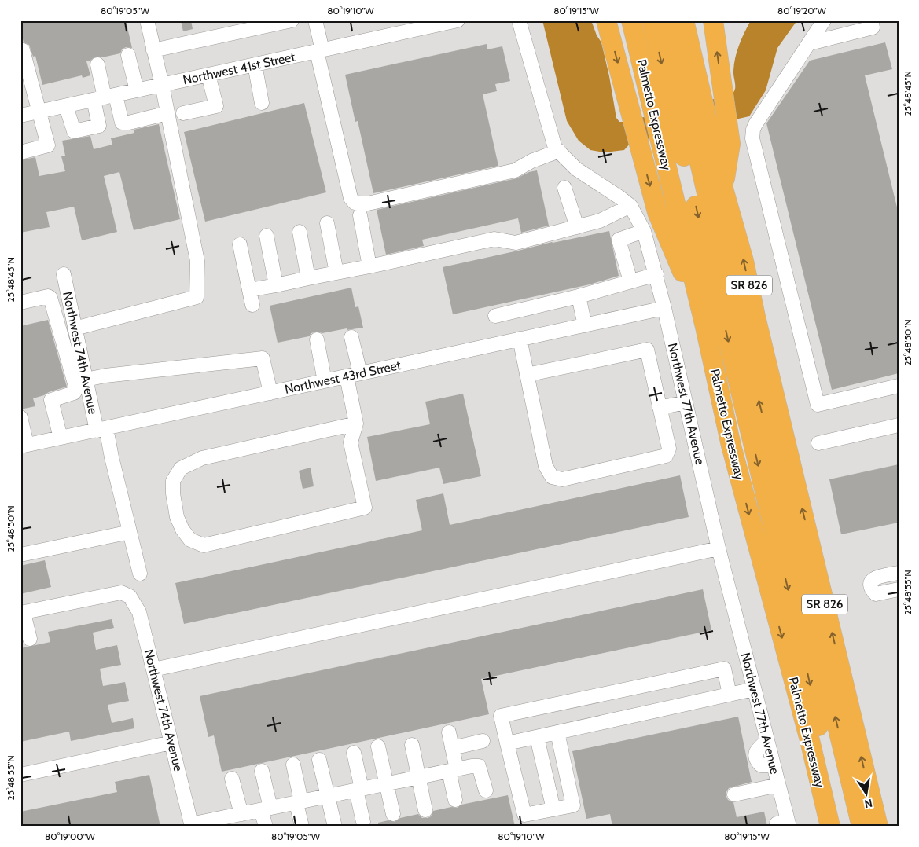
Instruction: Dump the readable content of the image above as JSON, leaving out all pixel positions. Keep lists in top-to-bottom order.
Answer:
{
  "streets": {
    "highway": ["Palmetto Expressway", "SR 826"],
    "street": [
      "Northwest 41st Street",
      "Northwest 74th Avenue",
      "Northwest 43rd Street",
      "Northwest 77th Avenue"
    ]
  },
  "crossings": [
    ["Northwest 74th Avenue", "Northwest 43rd Street"],
    ["Northwest 43rd Street", "Northwest 77th Avenue"]
  ],
  "north": "bottom",
  "coordinates": [
    "80°19'05\"W",
    "80°19'10\"W",
    "80°19'15\"W",
    "80°19'20\"W",
    "25°48'45\"N",
    "25°48'50\"N",
    "25°48'55\"N",
    "80°19'00\"W"
  ]
}
